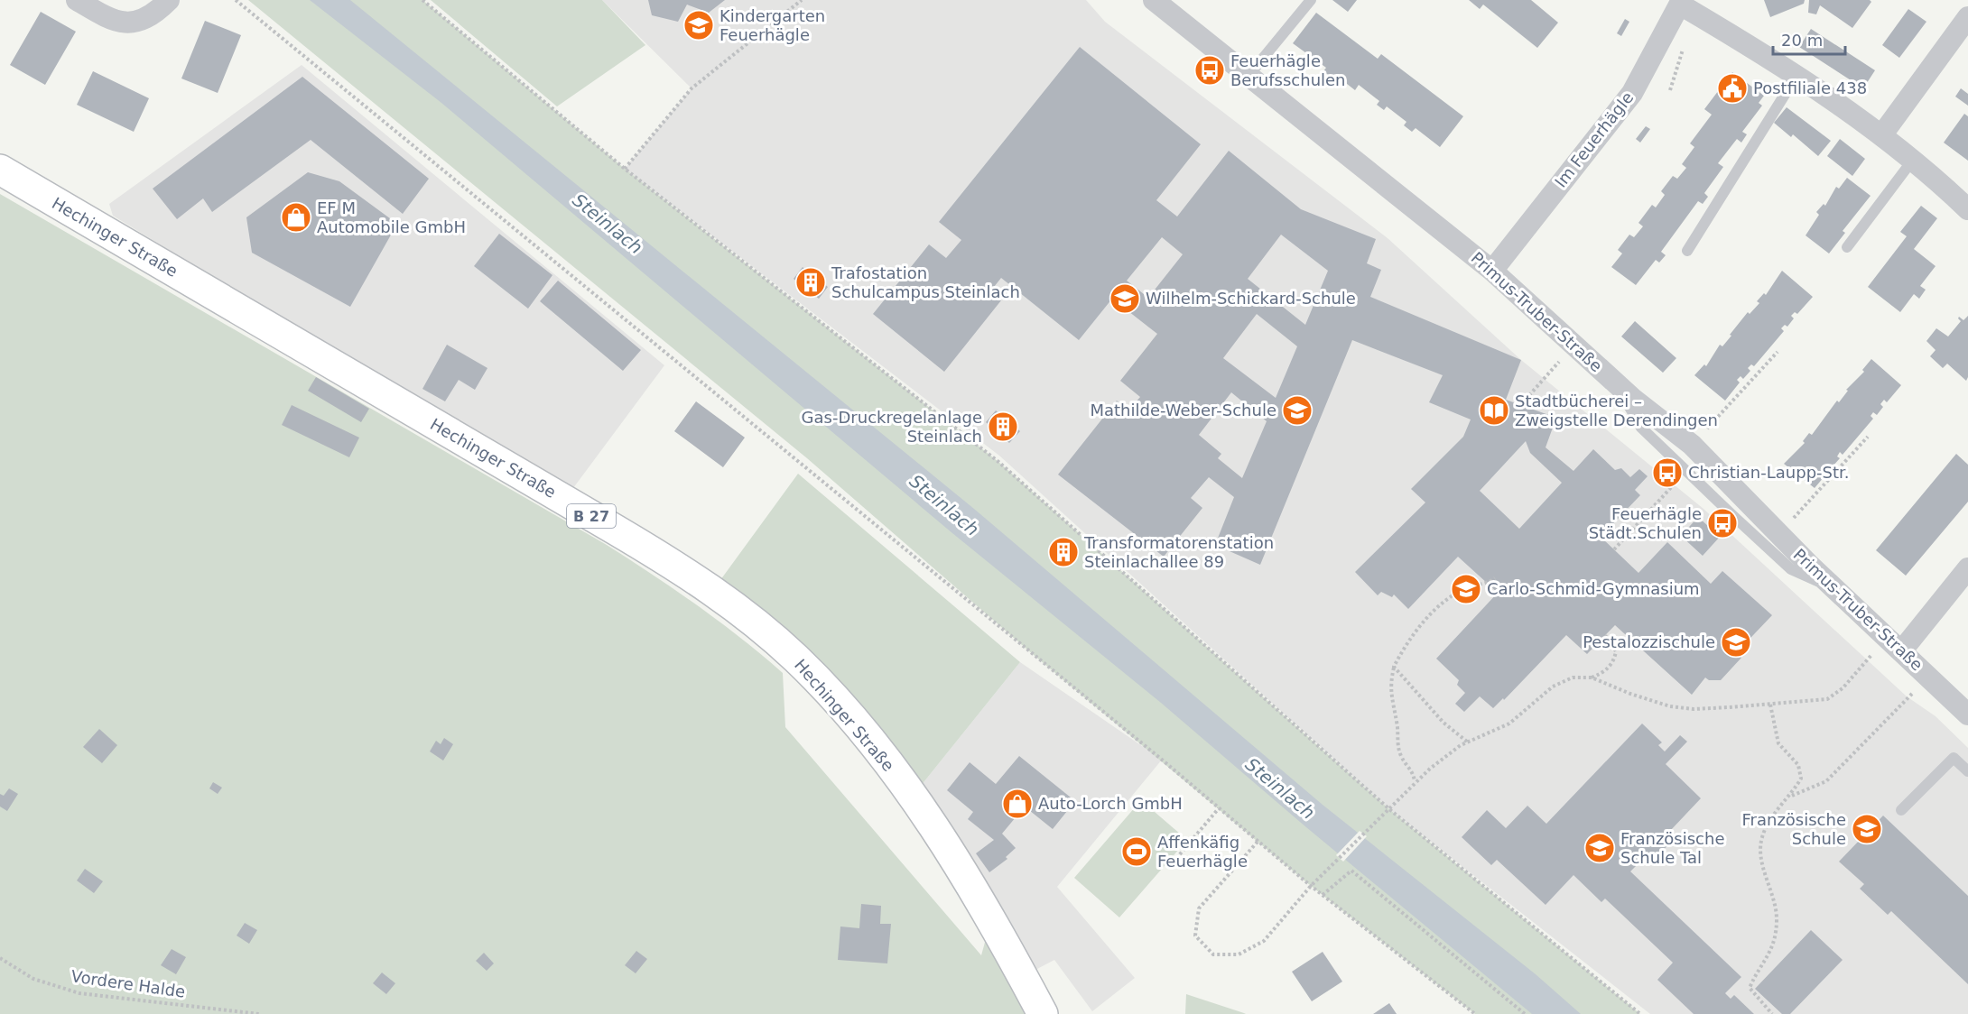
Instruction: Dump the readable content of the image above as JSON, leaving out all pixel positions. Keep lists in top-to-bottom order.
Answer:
{
  "streets": {
    "main road": ["Hechinger Straße", "B 27"],
    "street": ["Im Feuerhägle", "Primus-Truber-Straße"],
    "path": ["Vordere Halde"]
  },
  "crossings": [
    ["Im Feuerhägle", "Primus-Truber-Straße"]
  ],
  "water": ["Steinlach"],
  "places": {
    "school or university": [
      "Kindergarten Feuerhägle",
      "Wilhelm-Schickard-Schule",
      "Mathilde-Weber-Schule",
      "Carlo-Schmid-Gymnasium",
      "Pestalozzischule",
      "Französische Schule",
      "Französische Schule Tal"
    ],
    "bus stop": ["Feuerhägle Berufsschulen", "Christian-Laupp-Str.", "Feuerhägle Städt.Schulen"],
    "public building": ["Postfiliale 438"],
    "shop": ["EF M Automobile GmbH", "Auto-Lorch GmbH"],
    "building": ["Trafostation Schulcampus Steinlach", "Gas-Druckregelanlage Steinlach", "Transformatorenstation Steinlachallee 89"],
    "library": ["Stadtbücherei – Zweigstelle Derendingen"],
    "sports": ["Affenkäfig Feuerhägle"]
  },
  "scale_bar": "20 m"
}
